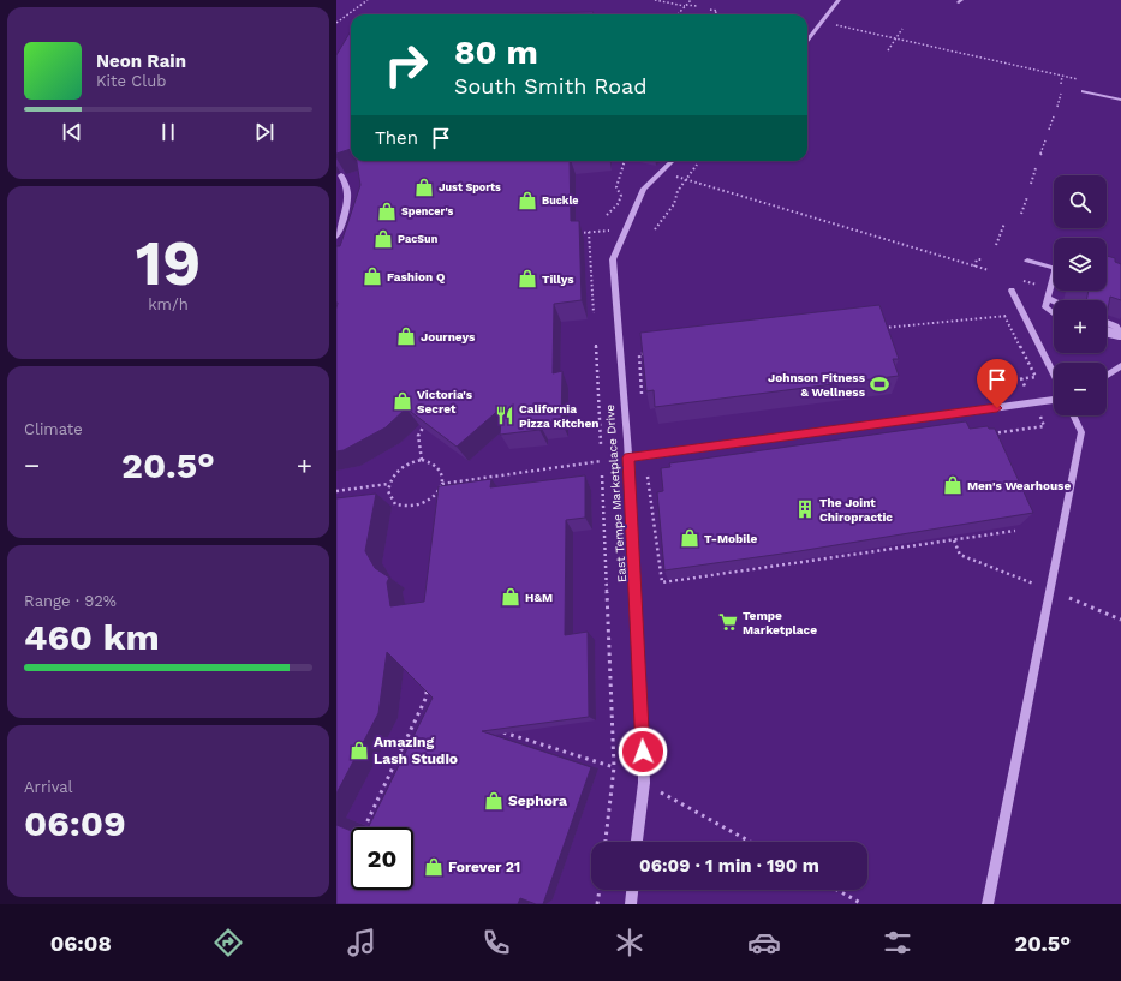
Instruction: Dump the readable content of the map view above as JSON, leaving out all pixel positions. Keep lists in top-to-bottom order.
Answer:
{
  "streets": {
    "lane": ["East Tempe Marketplace Drive"]
  },
  "places": {
    "shop": [
      "Just Sports",
      "Buckle",
      "Spencer's",
      "PacSun",
      "Fashion Q",
      "Tillys",
      "Journeys",
      "Victoria's Secret",
      "Men's Wearhouse",
      "T-Mobile",
      "H&M",
      "Amazing Lash Studio",
      "Sephora",
      "Forever 21"
    ],
    "sports": ["Johnson Fitness & Wellness"],
    "restaurant": ["California Pizza Kitchen"],
    "building": ["The Joint Chiropractic"],
    "supermarket": ["Tempe Marketplace"]
  },
  "page": {
    "turn": ["80 m", "South Smith Road"],
    "song": ["Neon Rain", "Kite Club"],
    "then": "Then",
    "map_buttons": ["+", "−"],
    "tile": [
      ["19", "km/h"],
      "Climate",
      ["Range · 92%", "460 km"],
      ["Arrival", "06:09"]
    ],
    "heat": ["−", "20.5°", "+"],
    "limit": "20",
    "trip": "06:09 · 1 min · 190 m",
    "tabs": ["06:08", "20.5°"]
  }
}
